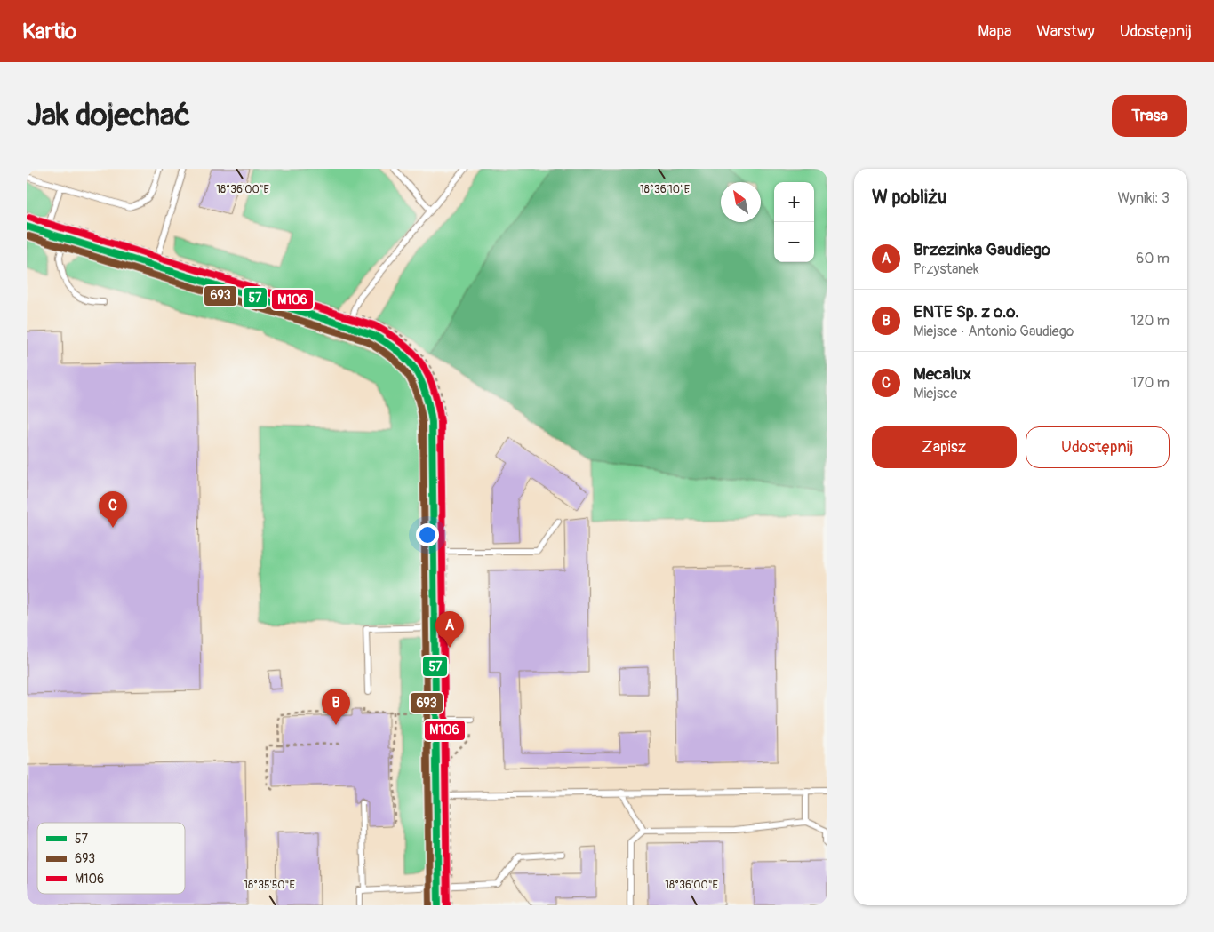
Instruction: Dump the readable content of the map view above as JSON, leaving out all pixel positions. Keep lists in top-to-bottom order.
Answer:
{
  "lines": ["transit line M106", "transit line 57", "transit line 693"],
  "legend": ["57", "693", "M106"],
  "north": "top left",
  "page": {
    "header": "Kartio",
    "nav": ["Mapa", "Warstwy", "Udostępnij"],
    "buttons": [
      "Trasa",
      ["Zapisz", "Udostępnij"]
    ],
    "title": "Jak dojechać",
    "heading": ["W pobliżu", "Wyniki: 3"],
    "map_buttons": ["+", "−"],
    "list": [
      {
        "mark": "A",
        "name": "Brzezinka Gaudiego",
        "note": "Przystanek",
        "value": "60 m"
      },
      {
        "mark": "B",
        "name": "ENTE Sp. z o.o.",
        "note": "Miejsce · Antonio Gaudiego",
        "value": "120 m"
      },
      {
        "mark": "C",
        "name": "Mecalux",
        "note": "Miejsce",
        "value": "170 m"
      }
    ],
    "pins": ["C", "A", "B"]
  },
  "coordinates": ["18°36'00\"E", "18°36'10\"E", "18°35'50\"E"]
}
